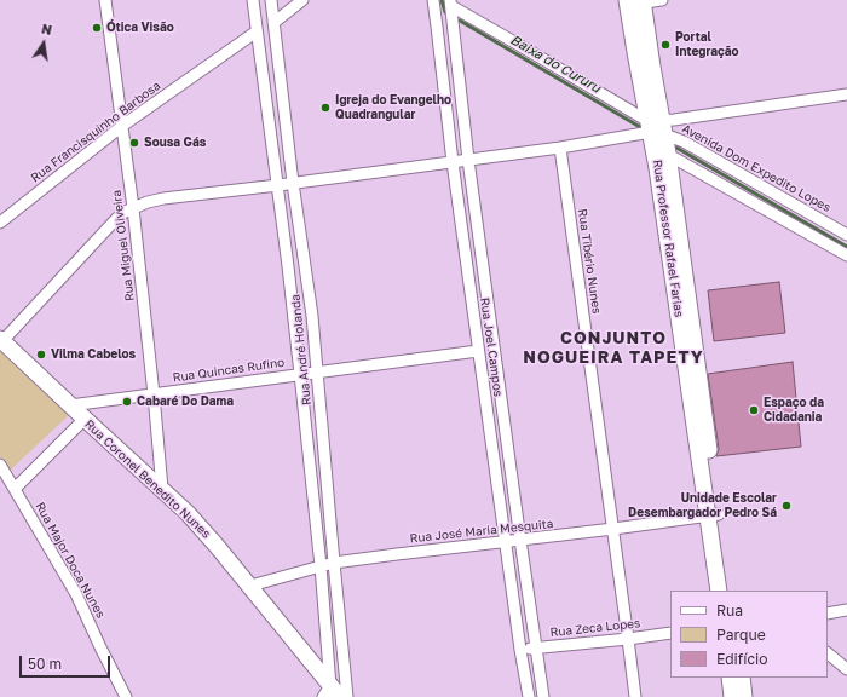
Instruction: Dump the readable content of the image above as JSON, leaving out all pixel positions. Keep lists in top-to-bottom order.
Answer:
{
  "streets": {
    "main road": ["Rua Professor Rafael Farias", "Rua Coronel Benedito Nunes"],
    "street": [
      "Rua Francisquinho Barbosa",
      "Avenida Dom Expedito Lopes",
      "Rua Miguel Oliveira",
      "Rua Tibério Nunes",
      "Rua Joel Campos",
      "Rua André Holanda",
      "Rua Quincas Rufino",
      "Rua José Maria Mesquita",
      "Rua Major Doca Nunes",
      "Rua Zeca Lopes"
    ]
  },
  "crossings": [
    ["Rua Francisquinho Barbosa", "Rua Miguel Oliveira"],
    ["Rua Francisquinho Barbosa", "Rua André Holanda"],
    ["Avenida Dom Expedito Lopes", "Rua Professor Rafael Farias"],
    ["Avenida Dom Expedito Lopes", "Rua Joel Campos"],
    ["Rua Professor Rafael Farias", "Rua José Maria Mesquita"],
    ["Rua Miguel Oliveira", "Rua Quincas Rufino"],
    ["Rua Miguel Oliveira", "Rua Coronel Benedito Nunes"],
    ["Rua Tibério Nunes", "Rua José Maria Mesquita"],
    ["Rua Tibério Nunes", "Rua Zeca Lopes"],
    ["Rua Joel Campos", "Rua Quincas Rufino"],
    ["Rua Joel Campos", "Rua José Maria Mesquita"],
    ["Rua Joel Campos", "Rua Zeca Lopes"],
    ["Rua André Holanda", "Rua Quincas Rufino"],
    ["Rua André Holanda", "Rua Coronel Benedito Nunes"],
    ["Rua André Holanda", "Rua José Maria Mesquita"],
    ["Rua Quincas Rufino", "Rua Coronel Benedito Nunes"],
    ["Rua Coronel Benedito Nunes", "Rua José Maria Mesquita"]
  ],
  "districts": ["CONJUNTO NOGUEIRA TAPETY"],
  "water": ["Baixa do Cururu"],
  "places": [
    "Ótica Visão",
    "Portal Integração",
    "Igreja do Evangelho Quadrangular",
    "Sousa Gás",
    "Vilma Cabelos",
    "Cabaré Do Dama",
    "Espaço da Cidadania",
    "Unidade Escolar Desembargador Pedro Sá"
  ],
  "legend": ["Rua", "Parque", "Edifício"],
  "scale_bar": "50 m",
  "north": "top"
}
